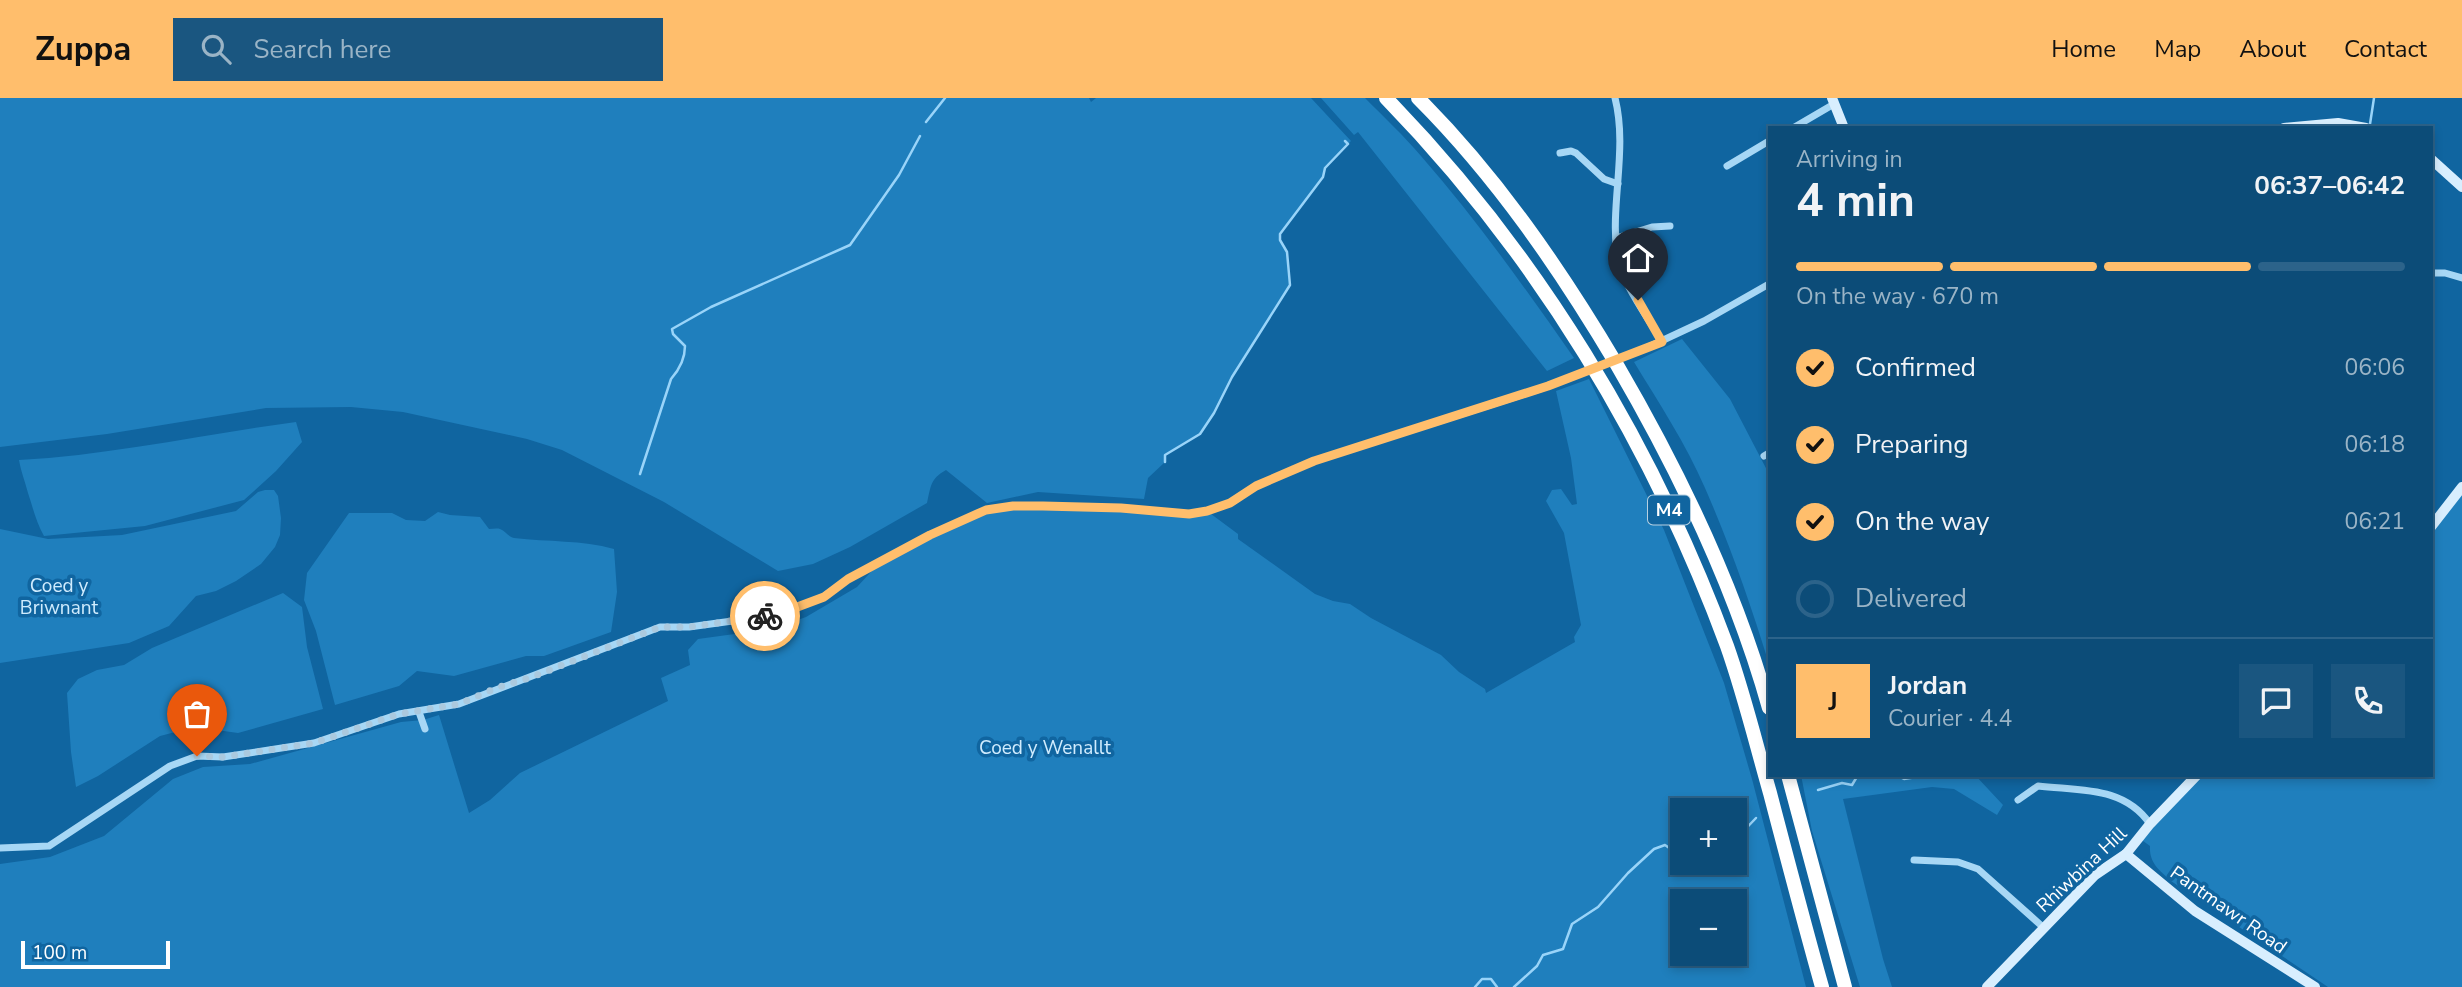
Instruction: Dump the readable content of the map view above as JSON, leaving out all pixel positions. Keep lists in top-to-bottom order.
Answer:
{
  "streets": {
    "highway": ["M4"],
    "street": ["Rhiwbina Hill", "Pantmawr Road"]
  },
  "crossings": [
    ["Rhiwbina Hill", "Pantmawr Road"]
  ],
  "parks": ["Coed y Briwnant", "Coed y Wenallt"],
  "scale_bar": "100 m",
  "page": {
    "header": "Zuppa",
    "search": "Search here",
    "nav": [
      "Home",
      "Map",
      "About",
      "Contact"
    ],
    "heading": ["4 min", "Arriving in", "06:37–06:42"],
    "panel": ["Jordan", "Courier · 4.4"],
    "bar": "On the way · 670 m",
    "list": [
      ["Confirmed", "06:06"],
      ["Preparing", "06:18"],
      ["On the way", "06:21"],
      "Delivered"
    ],
    "round": "J",
    "map_buttons": ["+", "−"],
    "scale": "100 m"
  }
}
